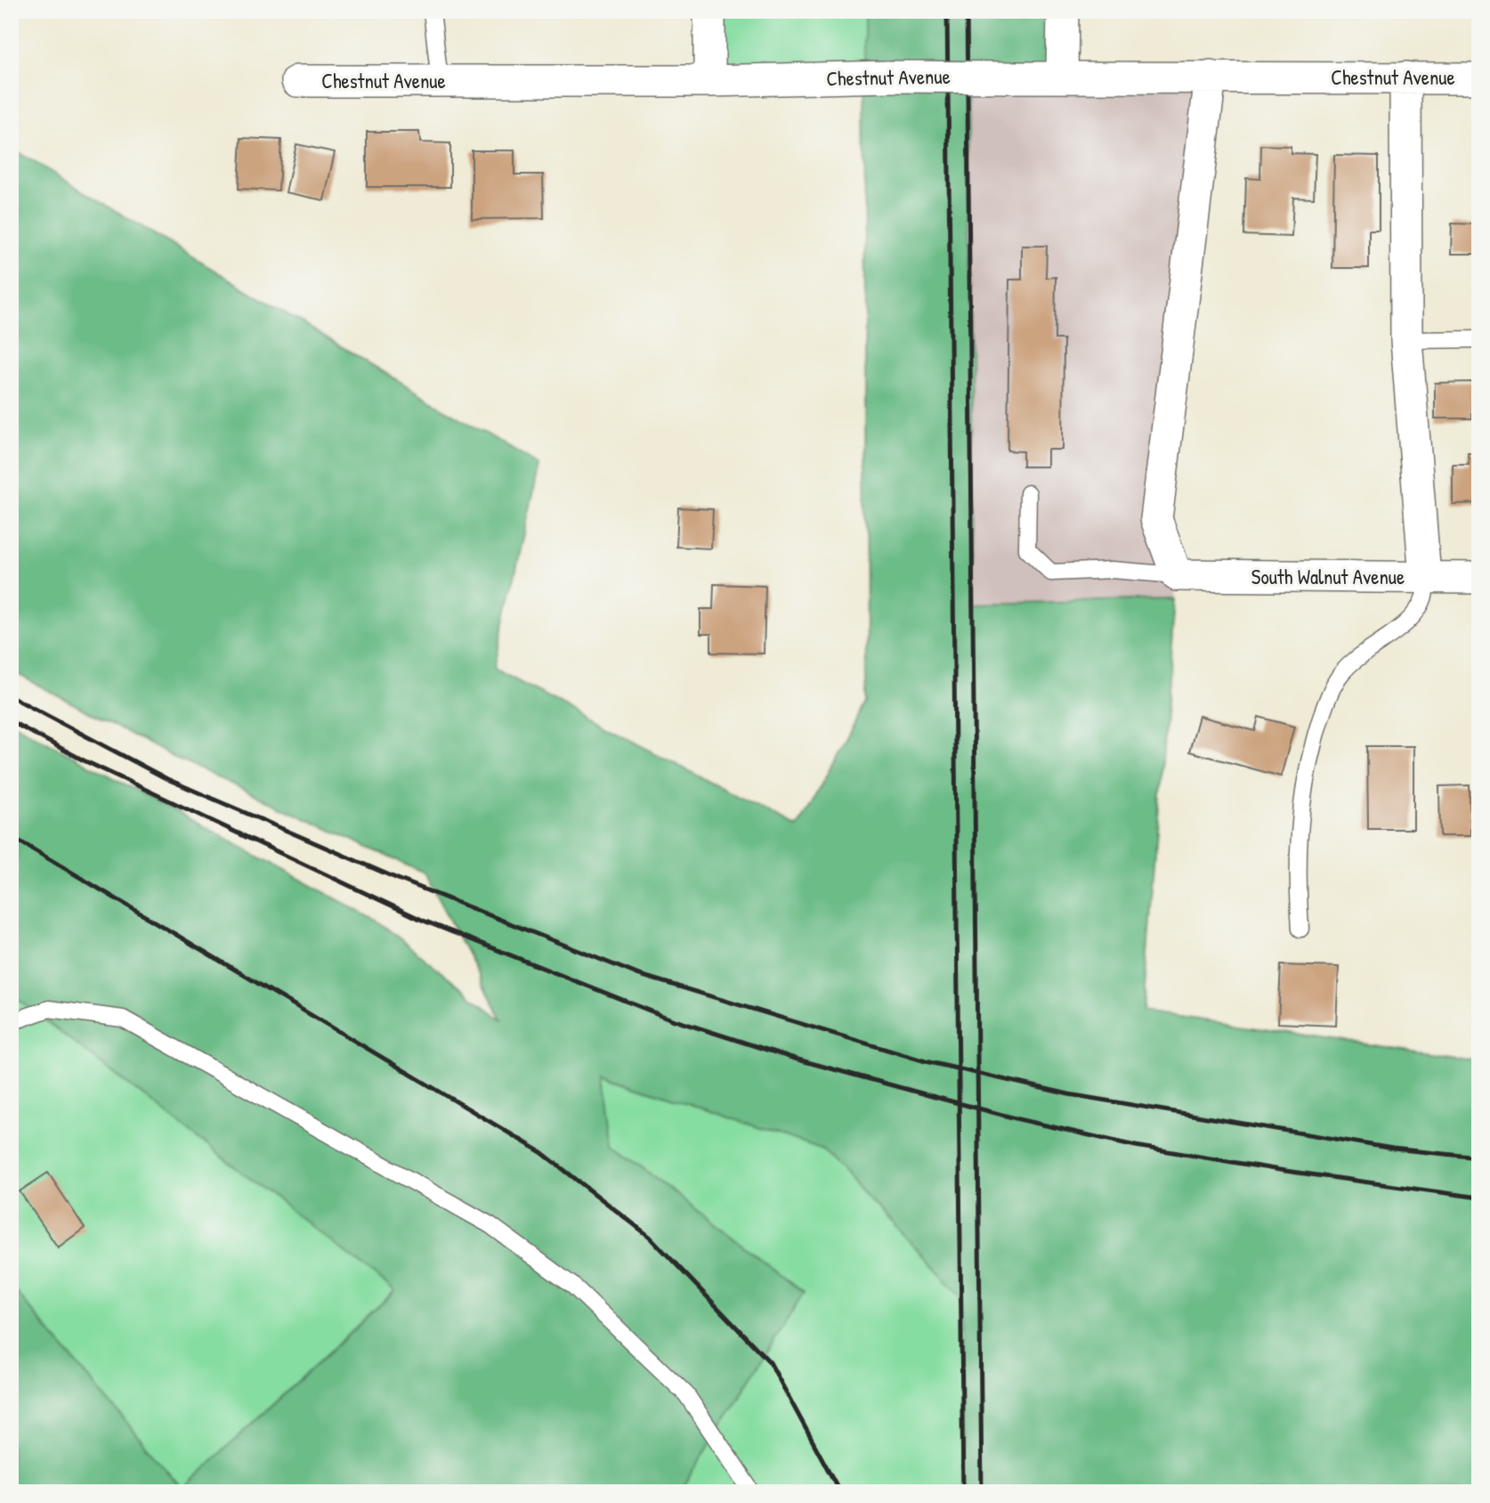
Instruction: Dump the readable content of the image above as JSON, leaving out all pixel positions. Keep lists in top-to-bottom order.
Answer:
{
  "streets": {
    "street": ["Chestnut Avenue", "South Walnut Avenue"]
  }
}
